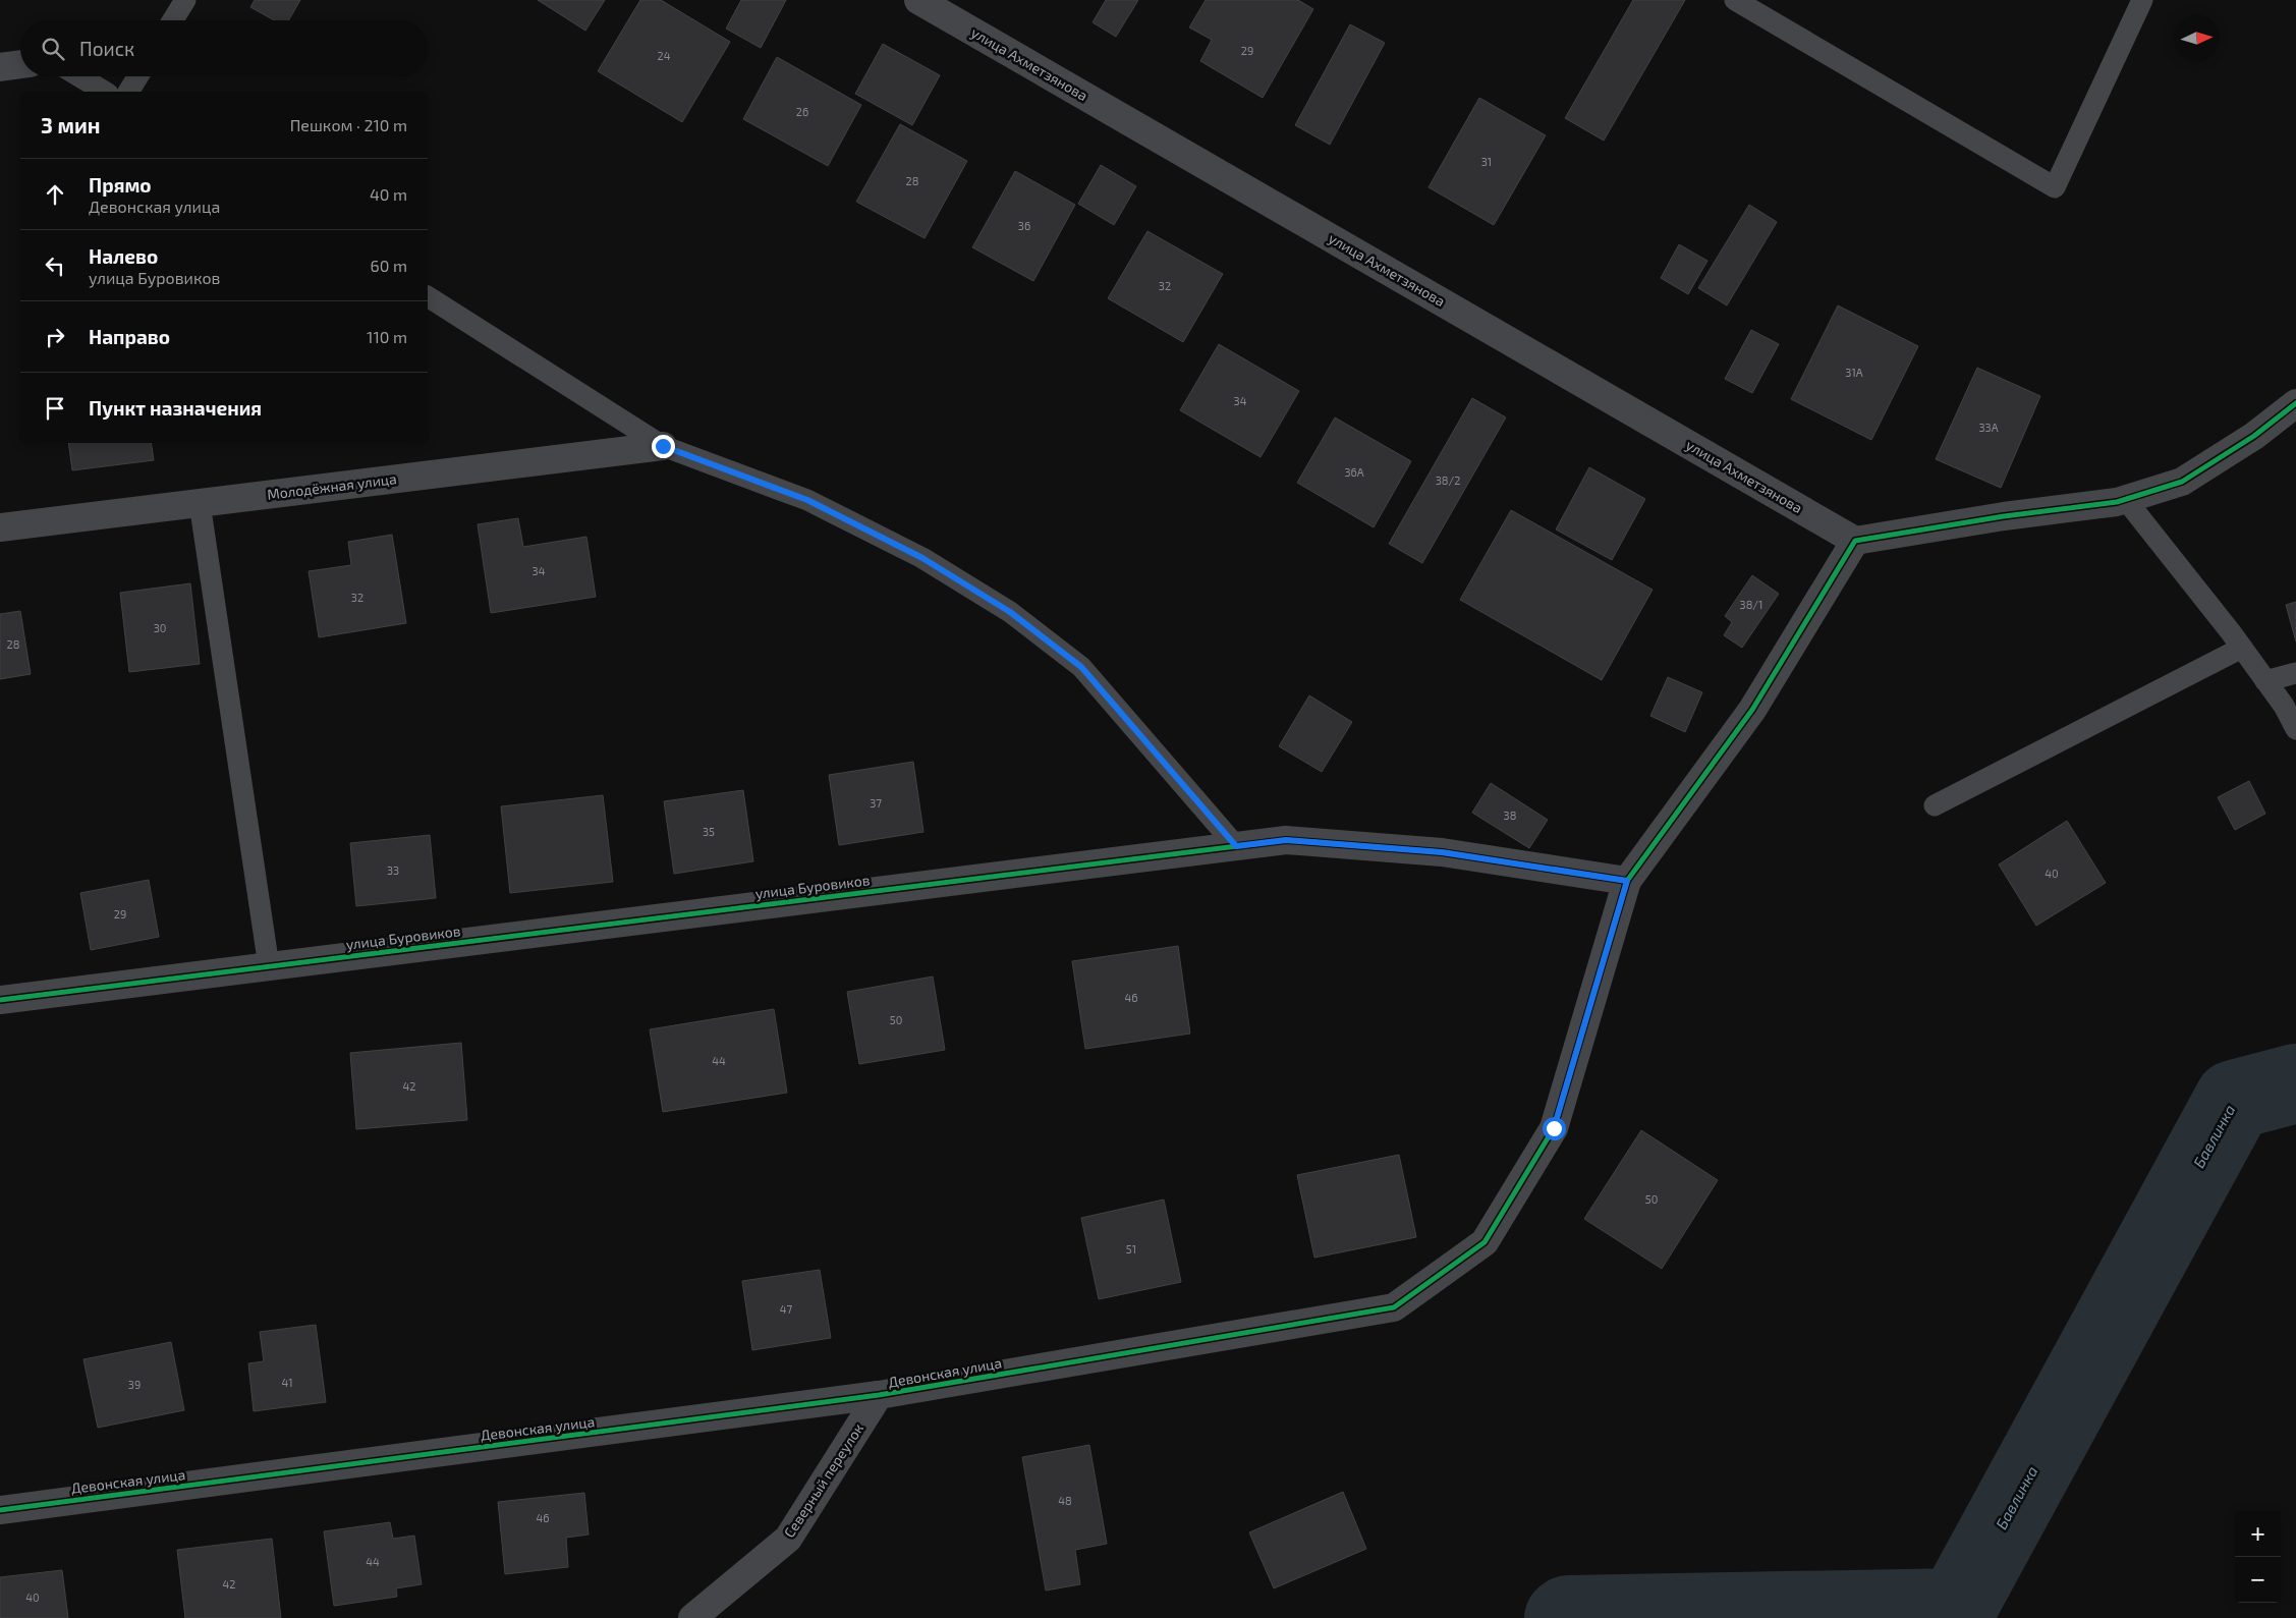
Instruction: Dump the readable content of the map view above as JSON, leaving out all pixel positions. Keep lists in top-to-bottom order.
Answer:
{
  "streets": {
    "street": [
      "улица Ахметзянова",
      "Молодёжная улица",
      "улица Буровиков",
      "Девонская улица",
      "Северный переулок"
    ]
  },
  "crossings": [
    ["улица Ахметзянова", "Девонская улица"],
    ["улица Буровиков", "Девонская улица"],
    ["Девонская улица", "Северный переулок"]
  ],
  "water": ["Бавлинка"],
  "house_numbers": [
    "29",
    "24",
    "26",
    "31",
    "28",
    "36",
    "32",
    "31А",
    "34",
    "33А",
    "36А",
    "38/2",
    "34",
    "32",
    "38/1",
    "30",
    "28",
    "37",
    "38",
    "35",
    "33",
    "40",
    "29",
    "46",
    "50",
    "44",
    "42",
    "50",
    "51",
    "47",
    "41",
    "39",
    "48",
    "46",
    "44",
    "42",
    "40"
  ],
  "north": "right",
  "page": {
    "search": "Поиск",
    "heading": ["3 мин", "Пешком · 210 m"],
    "list": [
      ["Прямо", "Девонская улица", "40 m"],
      ["Налево", "улица Буровиков", "60 m"],
      ["Направо", "110 m"],
      "Пункт назначения"
    ],
    "map_buttons": ["+", "−"]
  }
}
